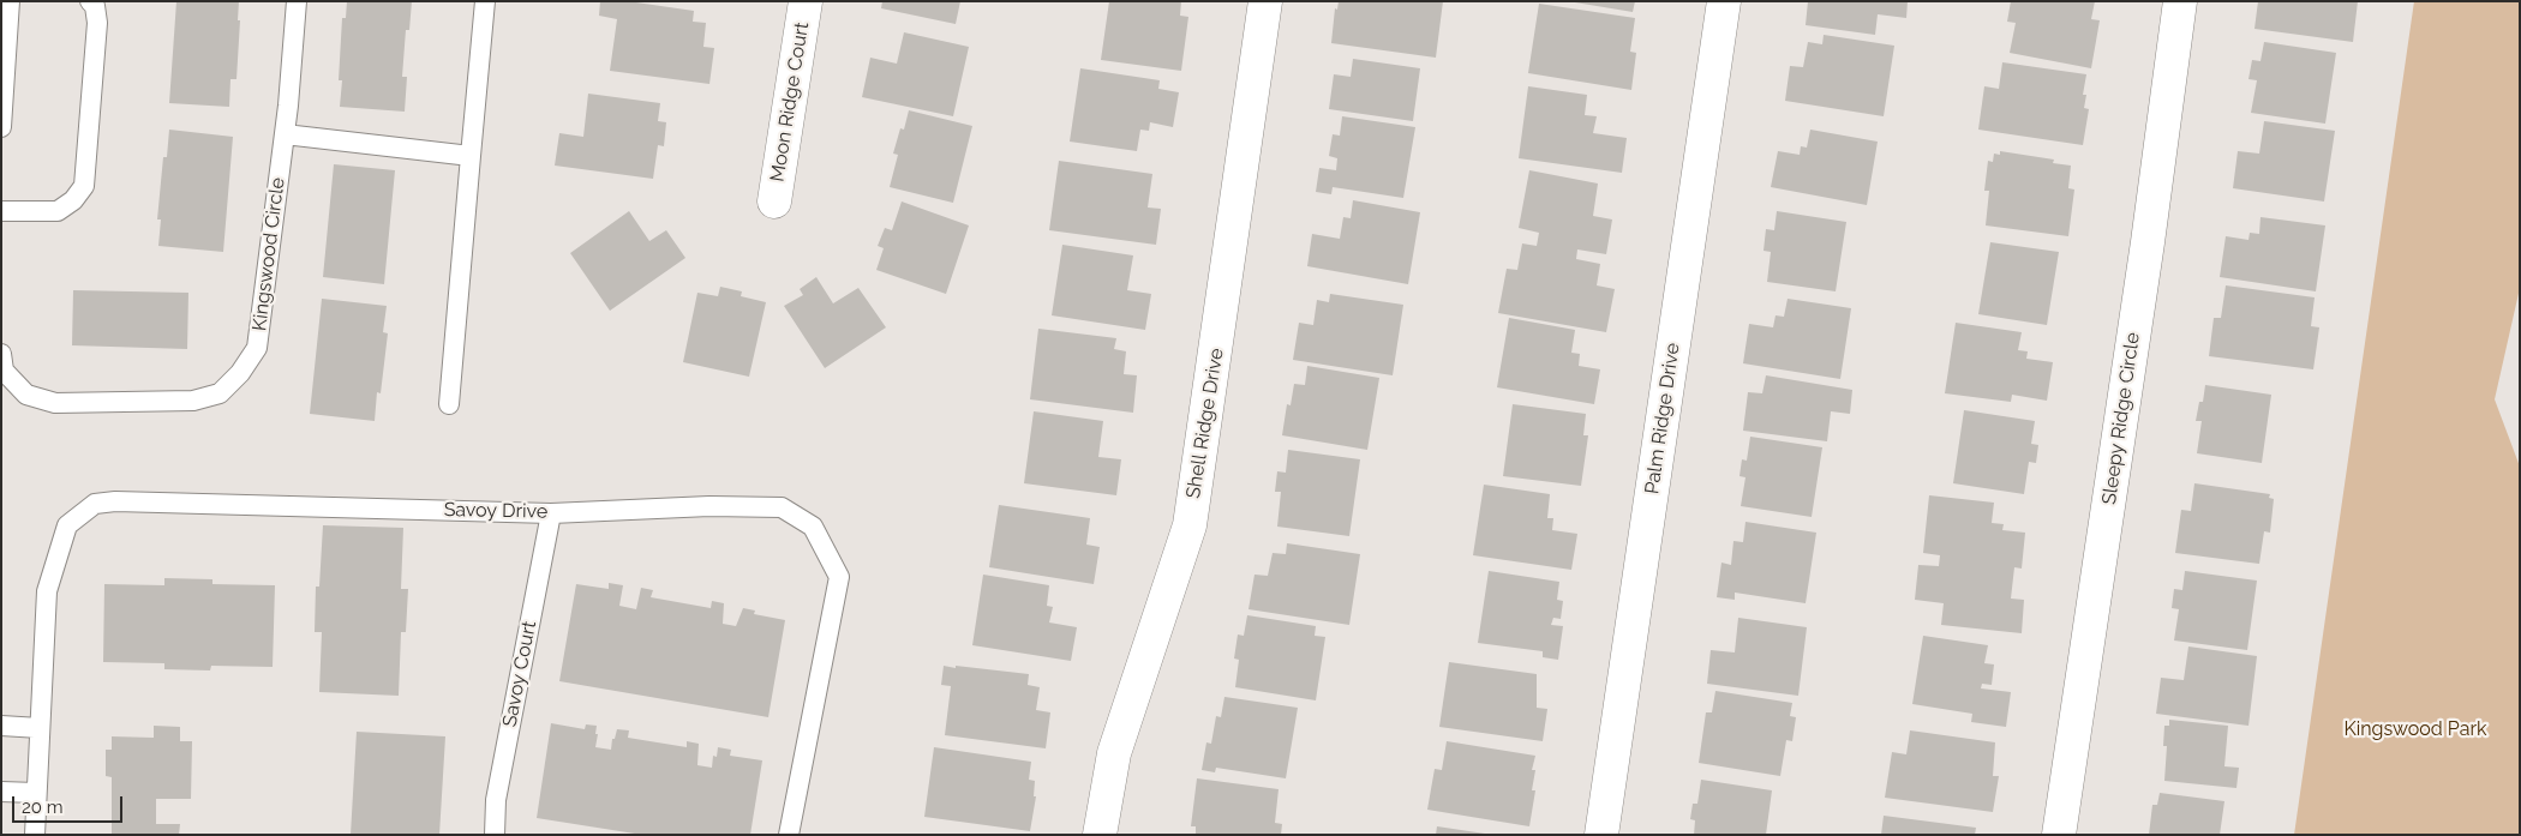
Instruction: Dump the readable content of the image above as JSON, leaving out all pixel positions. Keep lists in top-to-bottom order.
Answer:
{
  "streets": {
    "street": [
      "Moon Ridge Court",
      "Palm Ridge Drive",
      "Sleepy Ridge Circle",
      "Shell Ridge Drive"
    ],
    "lane": ["Kingswood Circle", "Savoy Drive", "Savoy Court"]
  },
  "crossings": [
    ["Savoy Drive", "Savoy Court"]
  ],
  "parks": ["Kingswood Park"],
  "scale_bar": "20 m"
}
